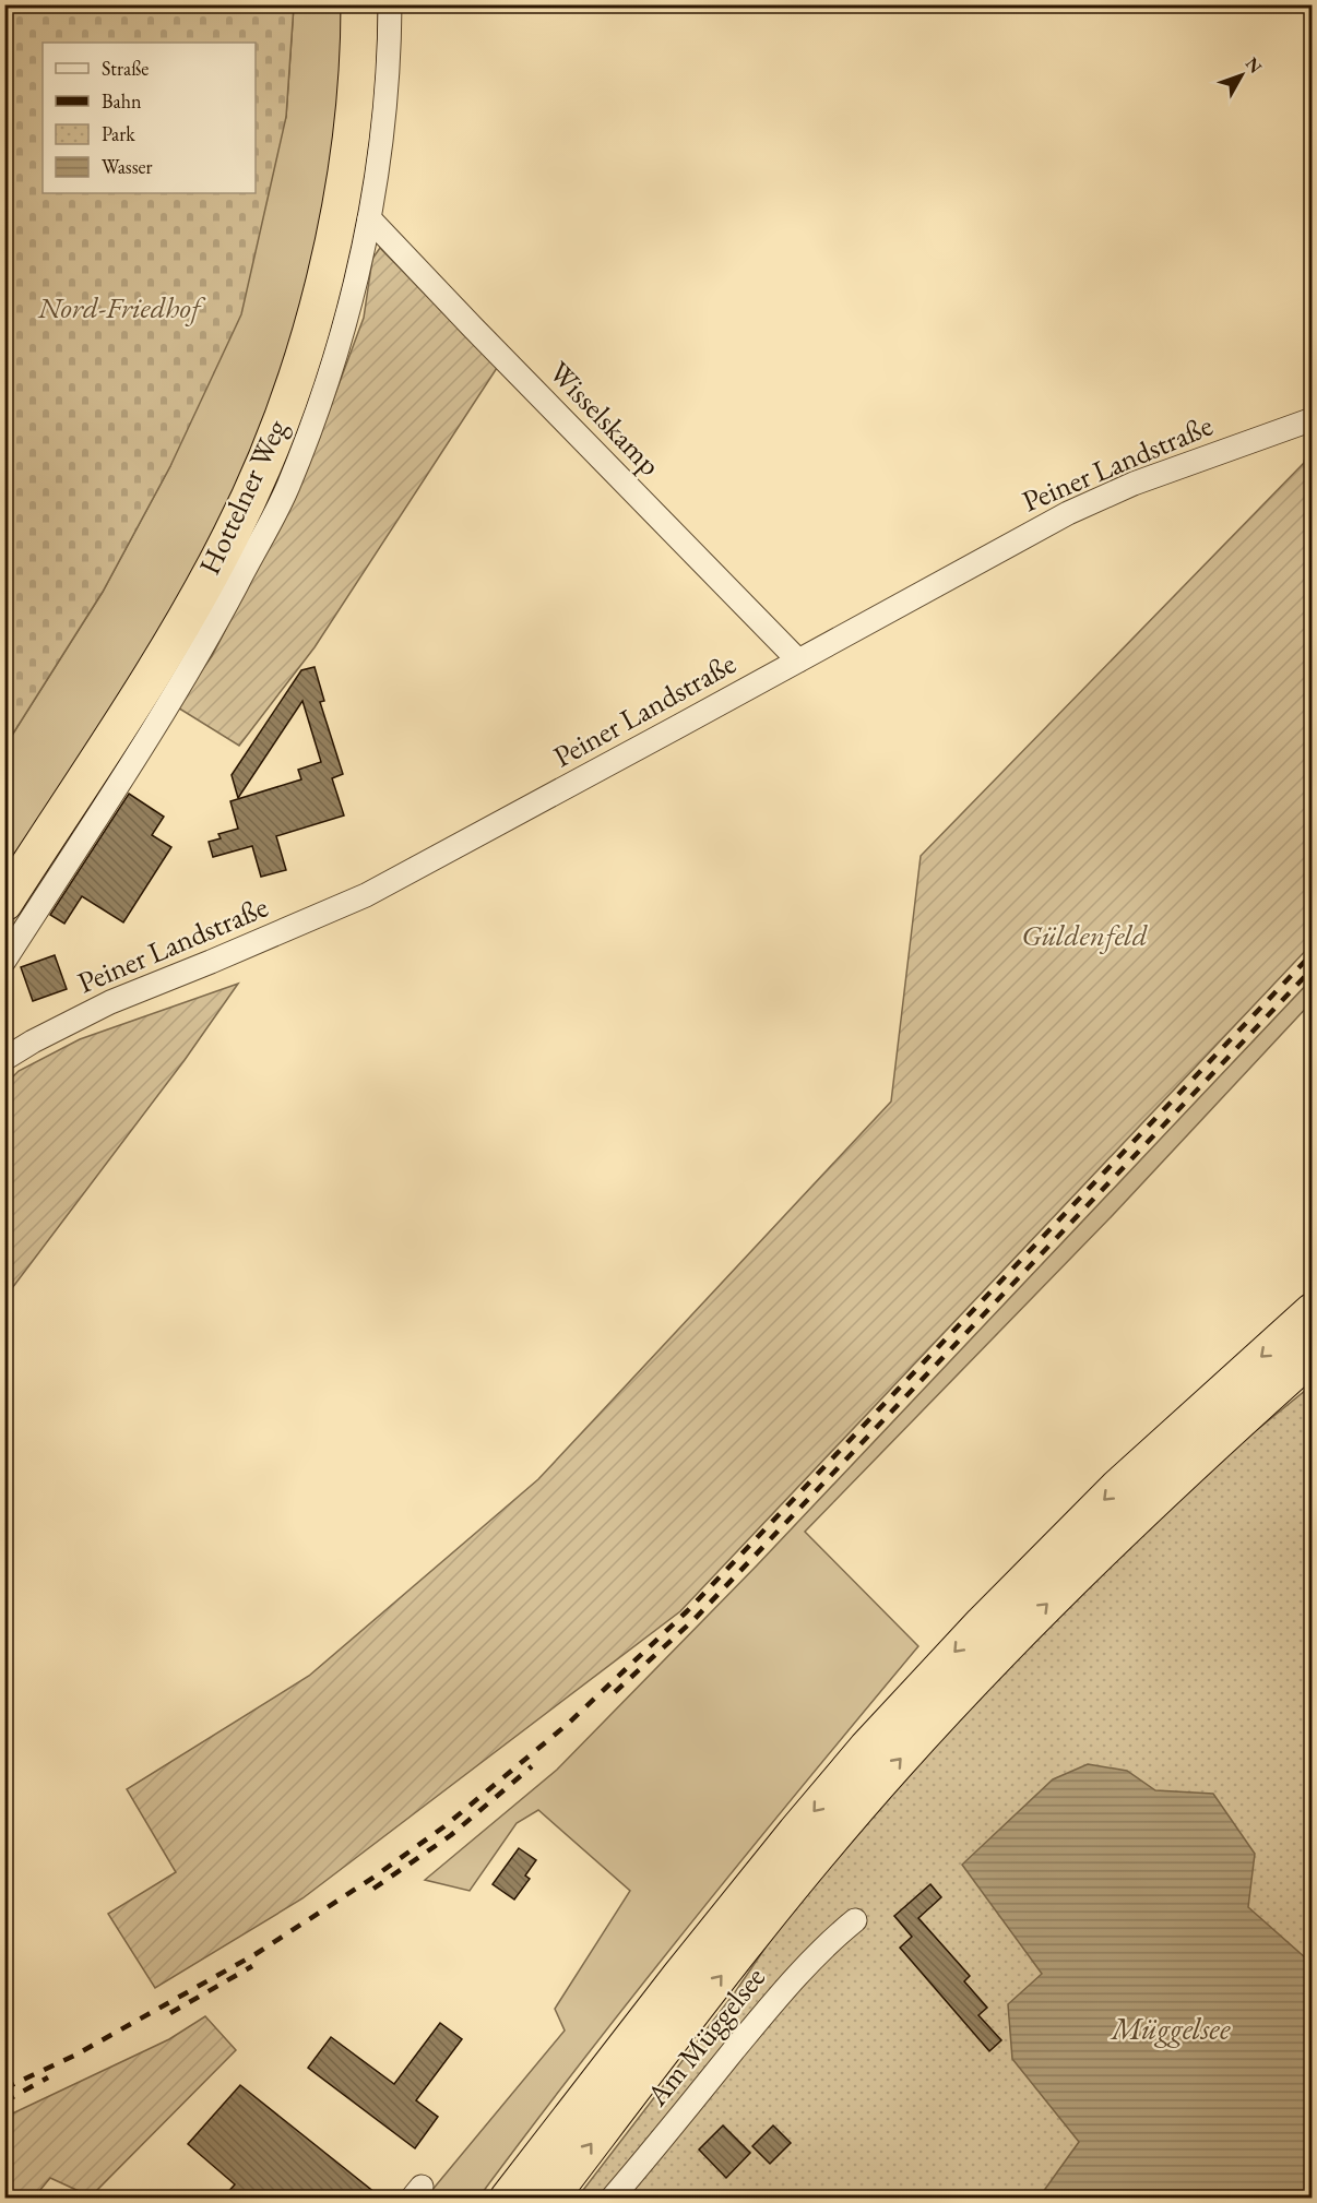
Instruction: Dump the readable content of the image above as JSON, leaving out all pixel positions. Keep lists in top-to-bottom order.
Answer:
{
  "streets": {
    "street": [
      "Wisselskamp",
      "Peiner Landstraße",
      "Hottelner Weg",
      "Am Müggelsee"
    ]
  },
  "crossings": [
    ["Wisselskamp", "Peiner Landstraße"],
    ["Wisselskamp", "Hottelner Weg"]
  ],
  "water": ["Müggelsee"],
  "parks": ["Nord-Friedhof", "Güldenfeld"],
  "legend": [
    "Straße",
    "Bahn",
    "Park",
    "Wasser"
  ],
  "north": "top right"
}
